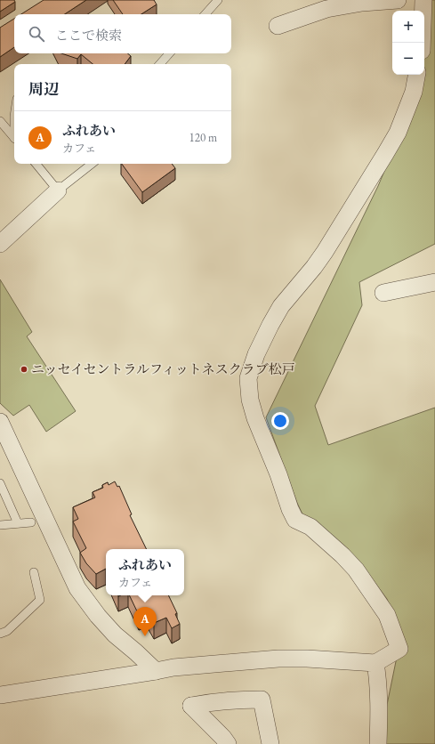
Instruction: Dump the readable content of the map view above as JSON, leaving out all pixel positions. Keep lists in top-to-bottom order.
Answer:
{
  "places": ["ニッセイセントラルフィットネスクラブ松戸"],
  "page": {
    "map_buttons": ["+", "−"],
    "search": "ここで検索",
    "heading": "周辺",
    "list": [
      {
        "mark": "A",
        "name": "ふれあい",
        "note": "カフェ",
        "value": "120 m"
      }
    ],
    "popup": ["ふれあい", "カフェ"],
    "pins": "A"
  }
}
